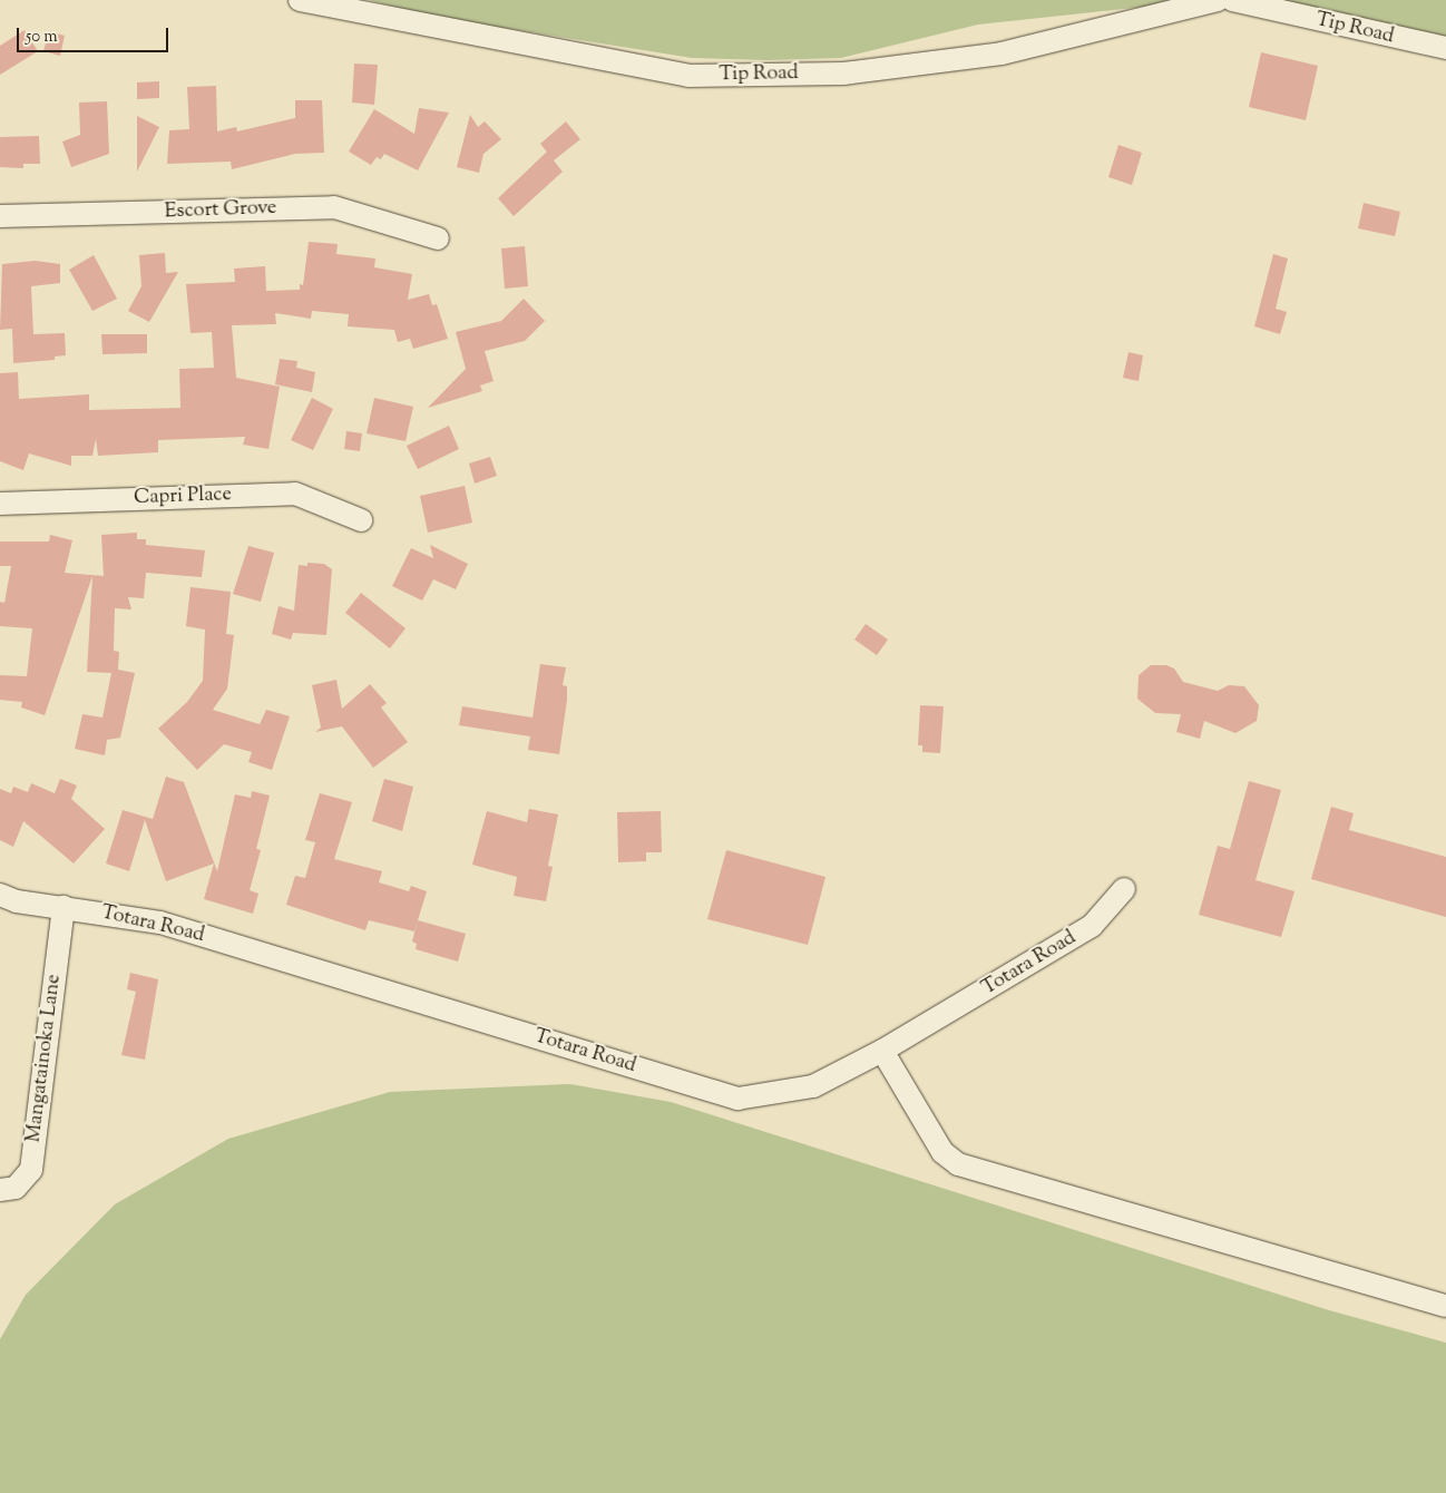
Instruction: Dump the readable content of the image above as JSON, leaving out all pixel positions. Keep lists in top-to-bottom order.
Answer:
{
  "streets": {
    "street": [
      "Tip Road",
      "Escort Grove",
      "Capri Place",
      "Totara Road",
      "Mangatainoka Lane"
    ]
  },
  "crossings": [
    ["Totara Road", "Mangatainoka Lane"]
  ],
  "scale_bar": "50 m"
}
